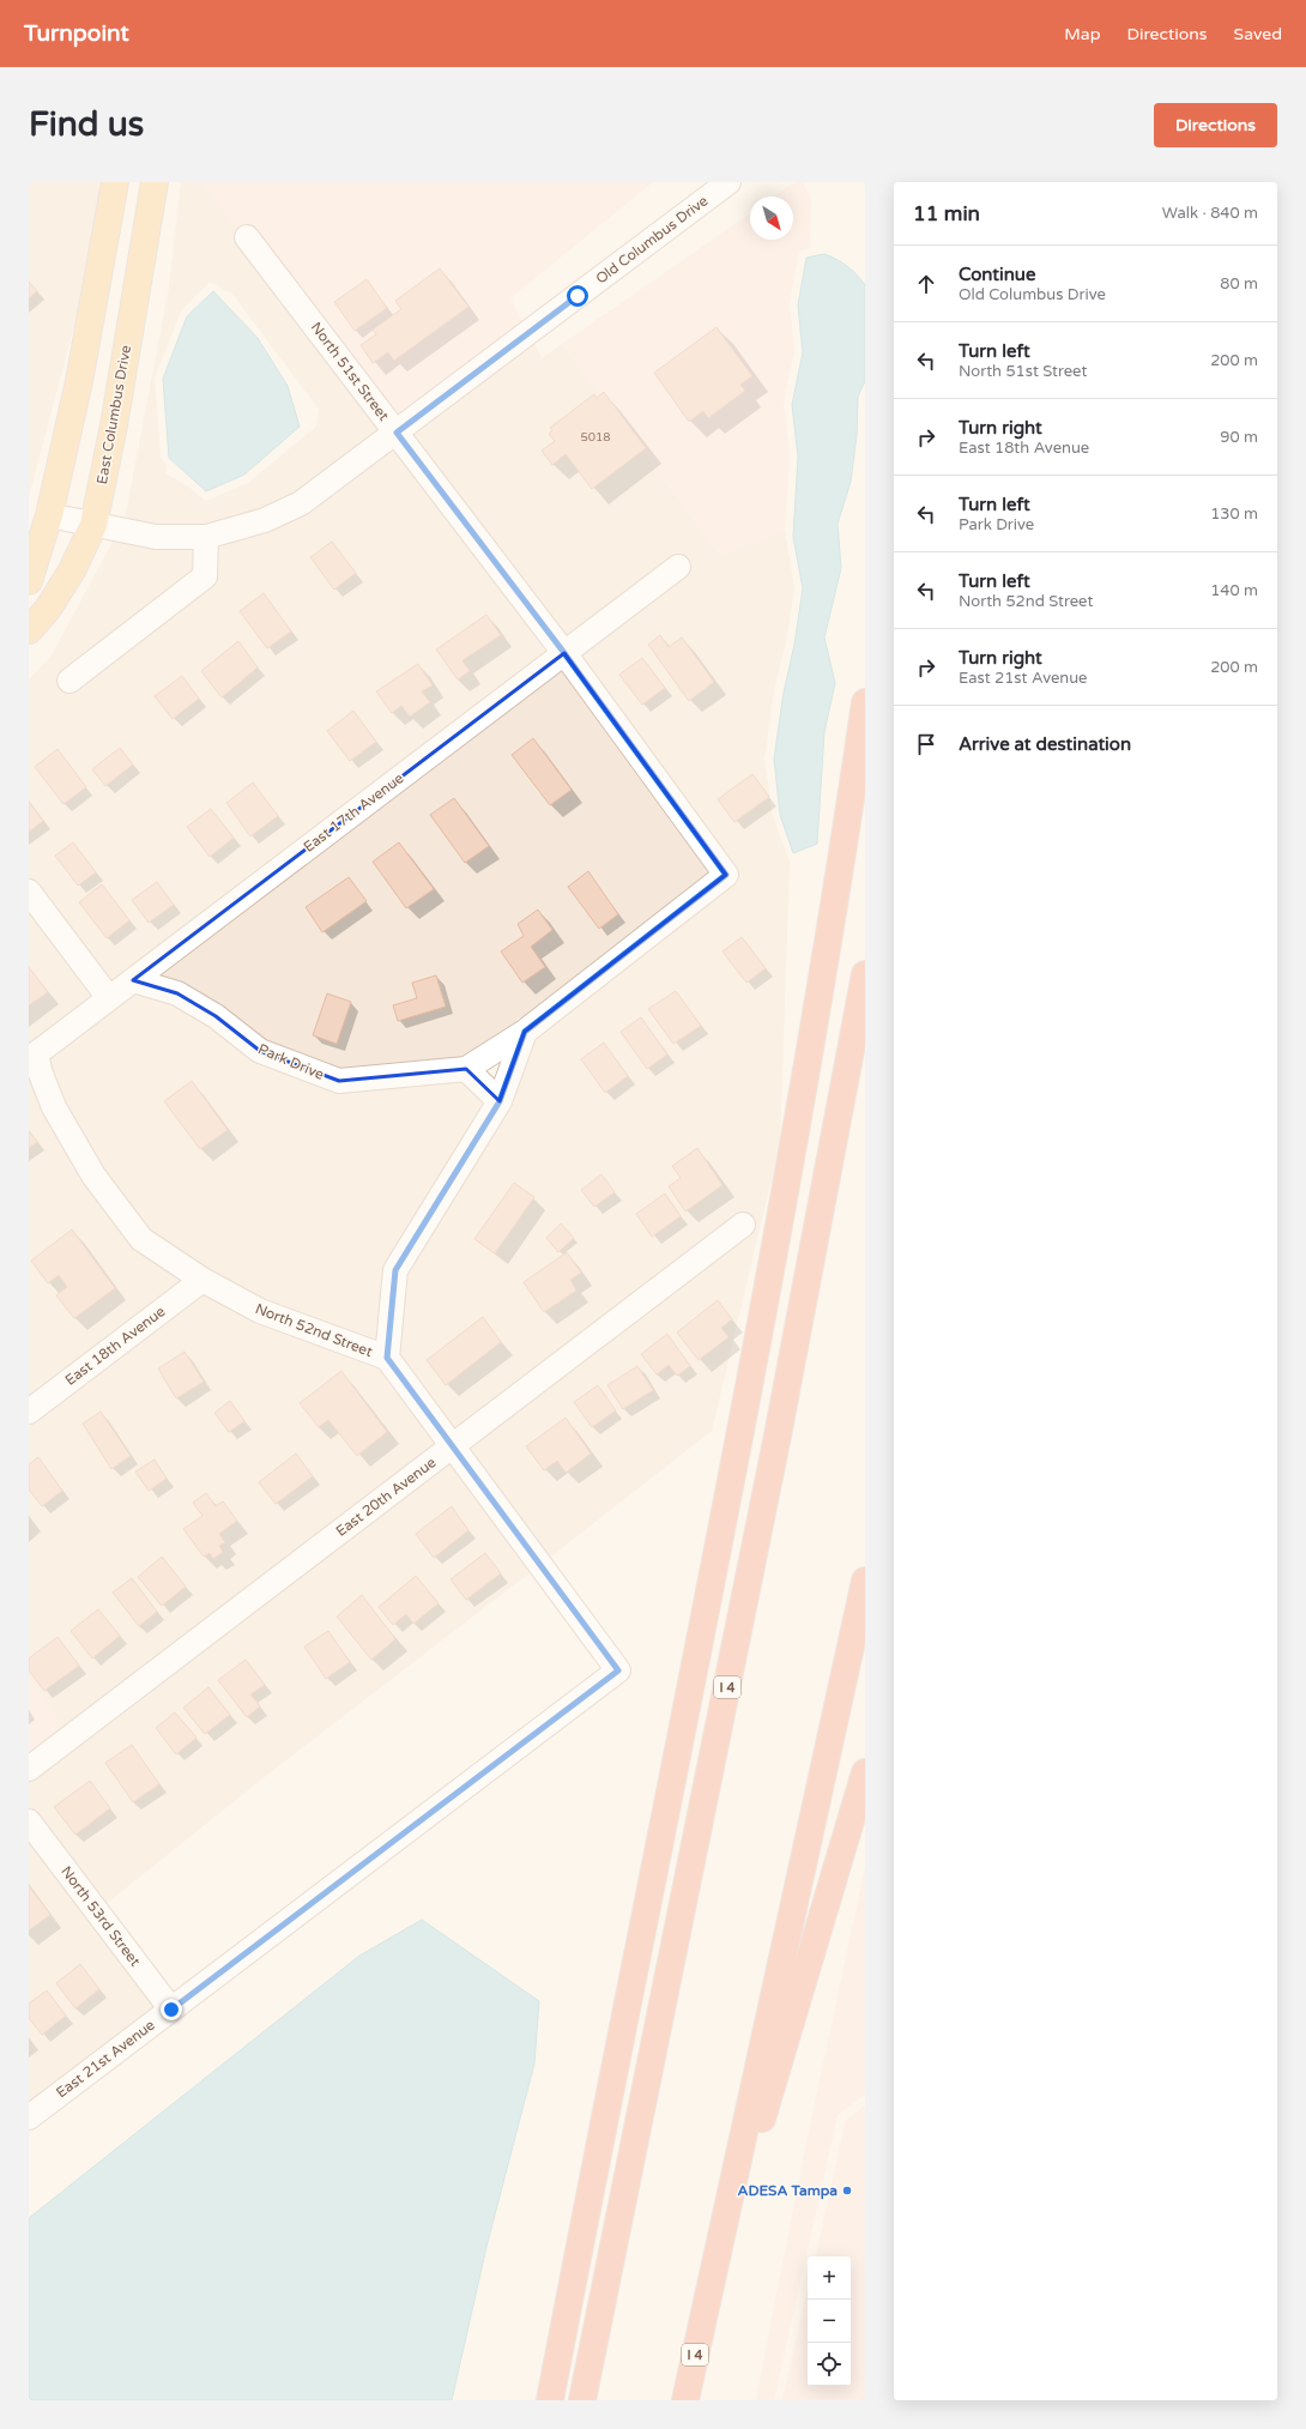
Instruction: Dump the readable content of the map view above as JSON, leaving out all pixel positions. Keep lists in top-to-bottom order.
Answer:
{
  "streets": {
    "highway": ["I 4"],
    "main road": ["East Columbus Drive"],
    "street": [
      "Old Columbus Drive",
      "North 51st Street",
      "East 17th Avenue",
      "Park Drive",
      "North 52nd Street",
      "East 18th Avenue",
      "East 20th Avenue",
      "North 53rd Street",
      "East 21st Avenue"
    ]
  },
  "crossings": [
    ["Old Columbus Drive", "North 51st Street"],
    ["Old Columbus Drive", "East Columbus Drive"],
    ["North 51st Street", "East 17th Avenue"],
    ["North 51st Street", "Park Drive"],
    ["East 17th Avenue", "Park Drive"],
    ["East 17th Avenue", "North 52nd Street"],
    ["North 52nd Street", "East 18th Avenue"],
    ["North 52nd Street", "East 20th Avenue"],
    ["North 52nd Street", "East 21st Avenue"],
    ["North 53rd Street", "East 21st Avenue"]
  ],
  "places": ["ADESA Tampa"],
  "house_numbers": ["5018"],
  "north": "bottom right",
  "page": {
    "header": "Turnpoint",
    "nav": ["Map", "Directions", "Saved"],
    "buttons": "Directions",
    "title": "Find us",
    "heading": ["11 min", "Walk · 840 m"],
    "list": [
      ["Continue", "Old Columbus Drive", "80 m"],
      ["Turn left", "North 51st Street", "200 m"],
      ["Turn right", "East 18th Avenue", "90 m"],
      ["Turn left", "Park Drive", "130 m"],
      ["Turn left", "North 52nd Street", "140 m"],
      ["Turn right", "East 21st Avenue", "200 m"],
      "Arrive at destination"
    ],
    "map_buttons": ["+", "−"]
  }
}
